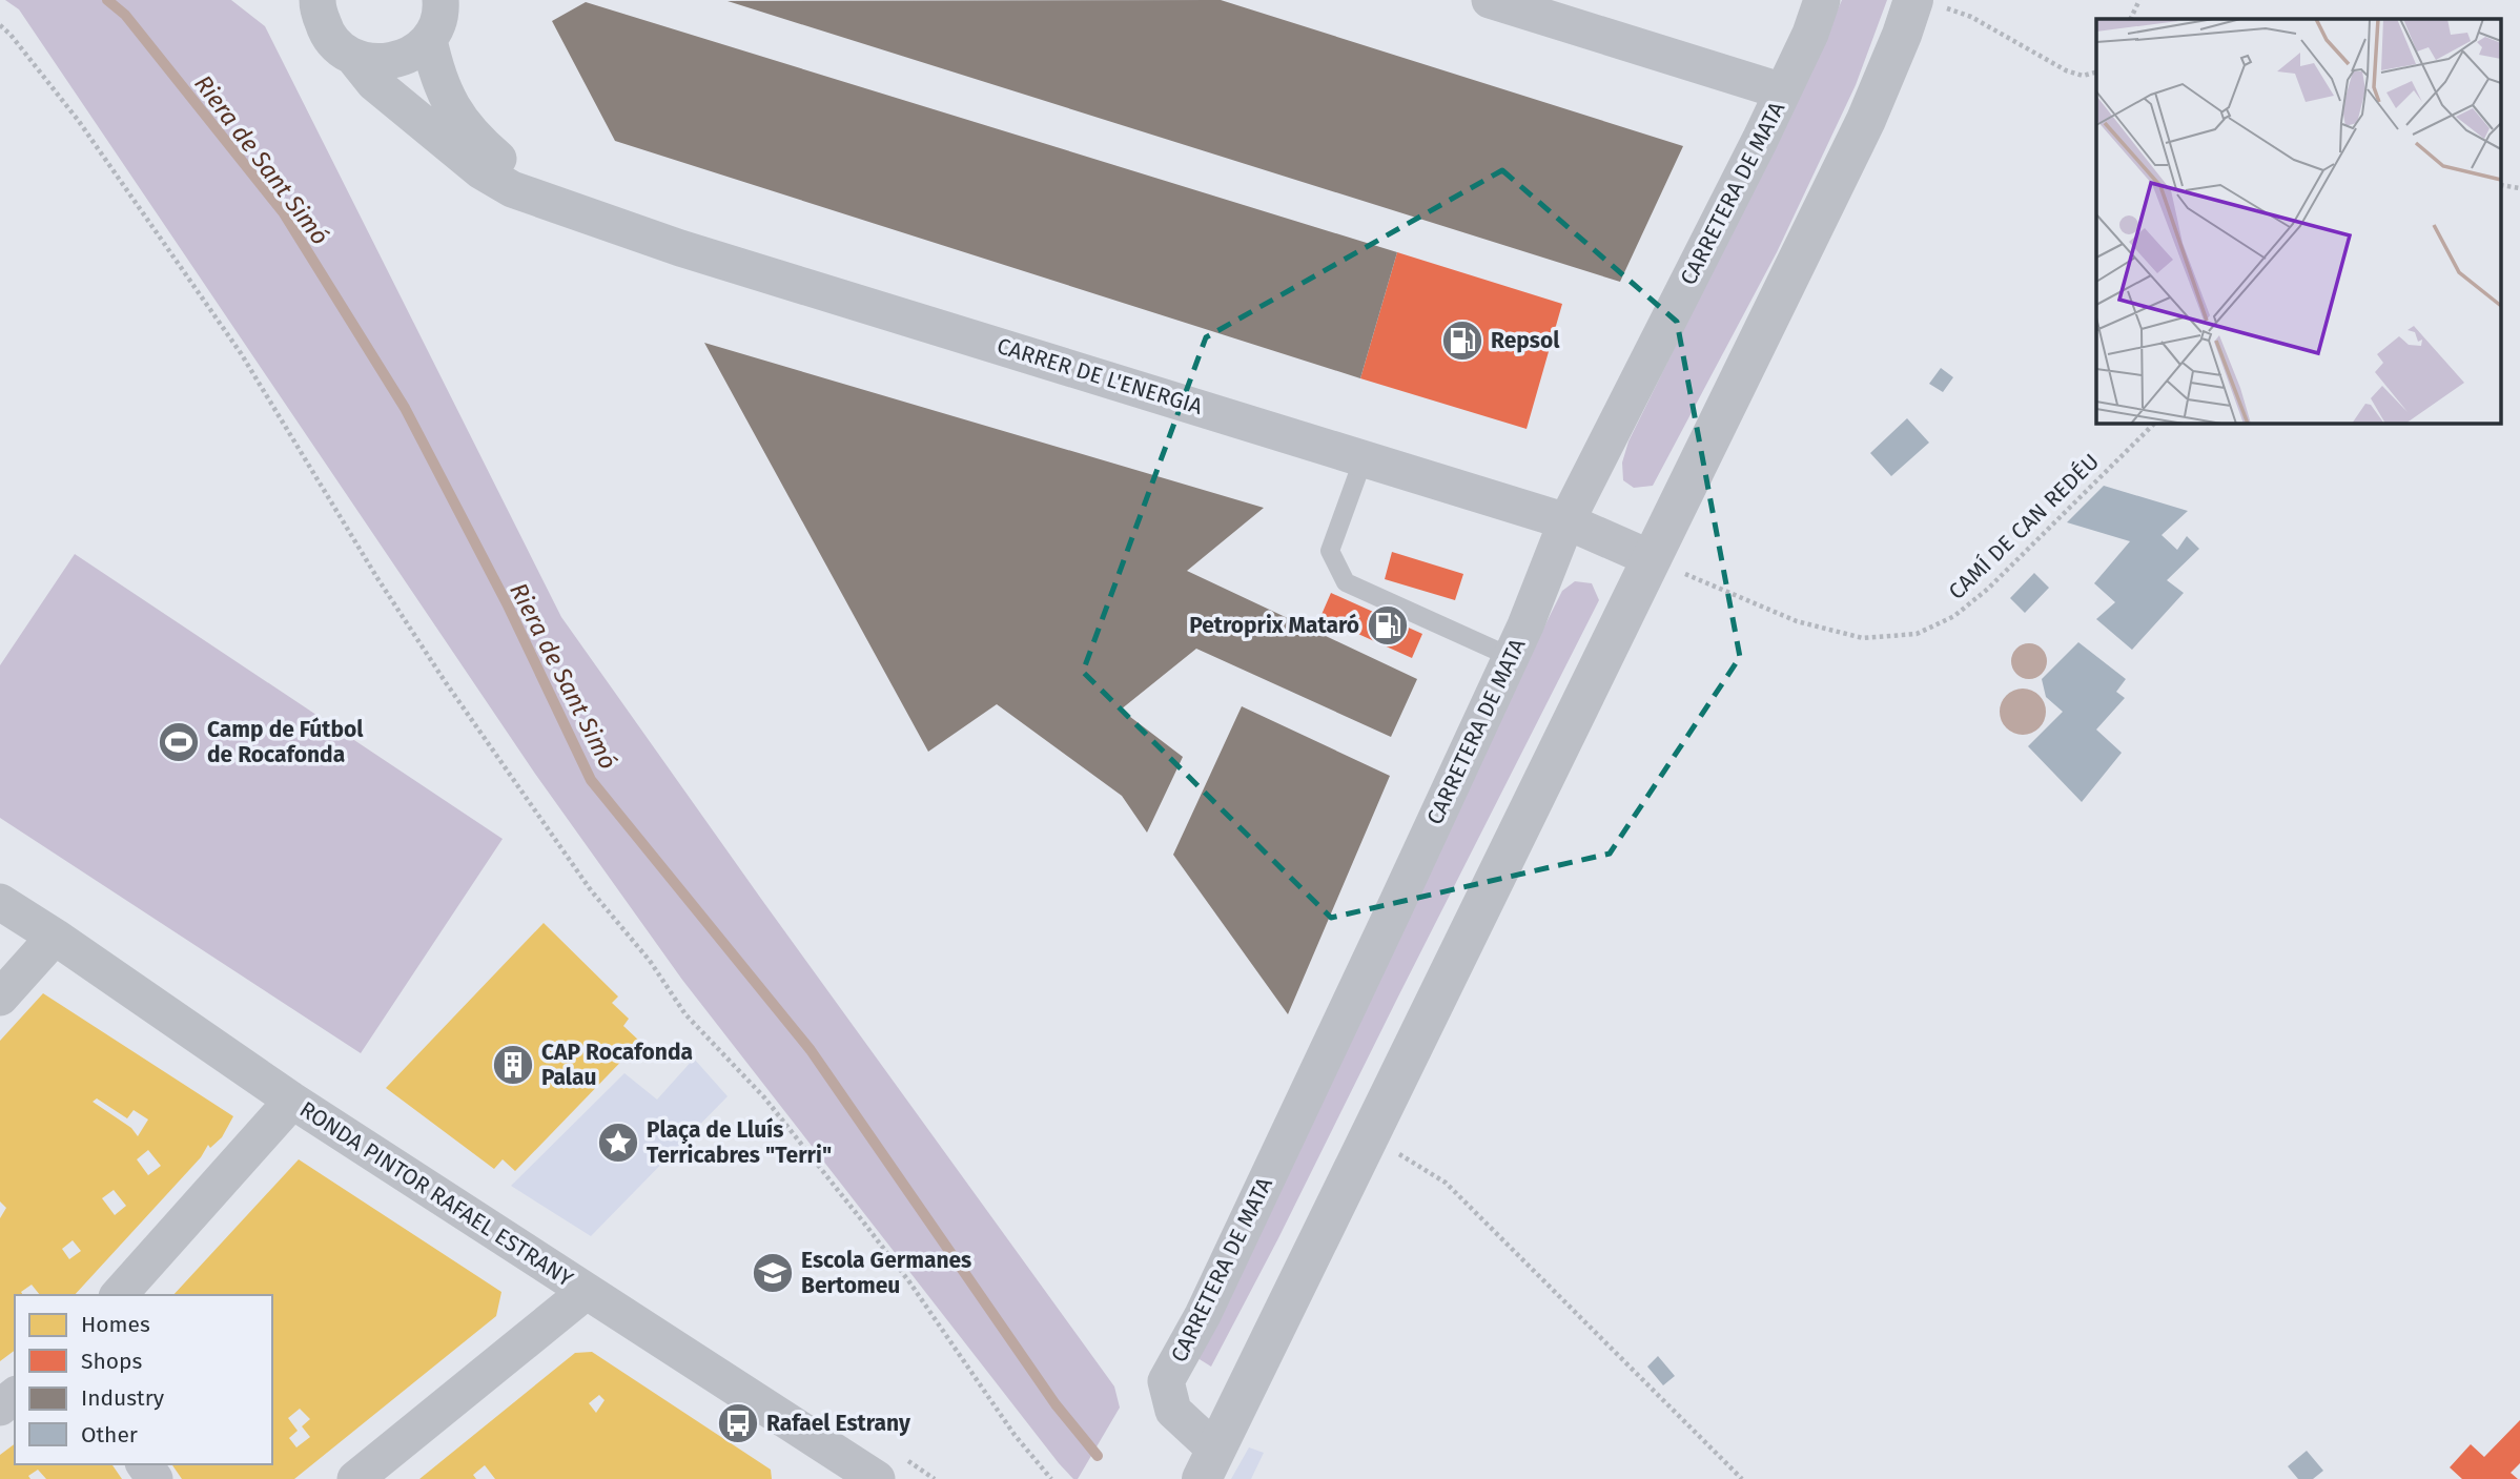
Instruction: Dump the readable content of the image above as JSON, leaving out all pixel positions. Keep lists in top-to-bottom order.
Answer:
{
  "streets": {
    "street": ["CARRETERA DE MATA", "CARRER DE L'ENERGIA", "RONDA PINTOR RAFAEL ESTRANY"],
    "path": ["CAMÍ DE CAN REDÉU"]
  },
  "crossings": [
    ["CARRETERA DE MATA", "CARRER DE L'ENERGIA"],
    ["CARRETERA DE MATA", "CAMÍ DE CAN REDÉU"],
    ["CARRER DE L'ENERGIA", "CAMÍ DE CAN REDÉU"]
  ],
  "water": ["Riera de Sant Simó"],
  "places": {
    "fuel station": ["Repsol", "Petroprix Mataró"],
    "sports": ["Camp de Fútbol de Rocafonda"],
    "building": ["CAP Rocafonda Palau"],
    "place": ["Plaça de Lluís Terricabres \"Terri\""],
    "school or university": ["Escola Germanes Bertomeu"],
    "bus stop": ["Rafael Estrany"]
  },
  "legend": [
    "Homes",
    "Shops",
    "Industry",
    "Other"
  ]
}
